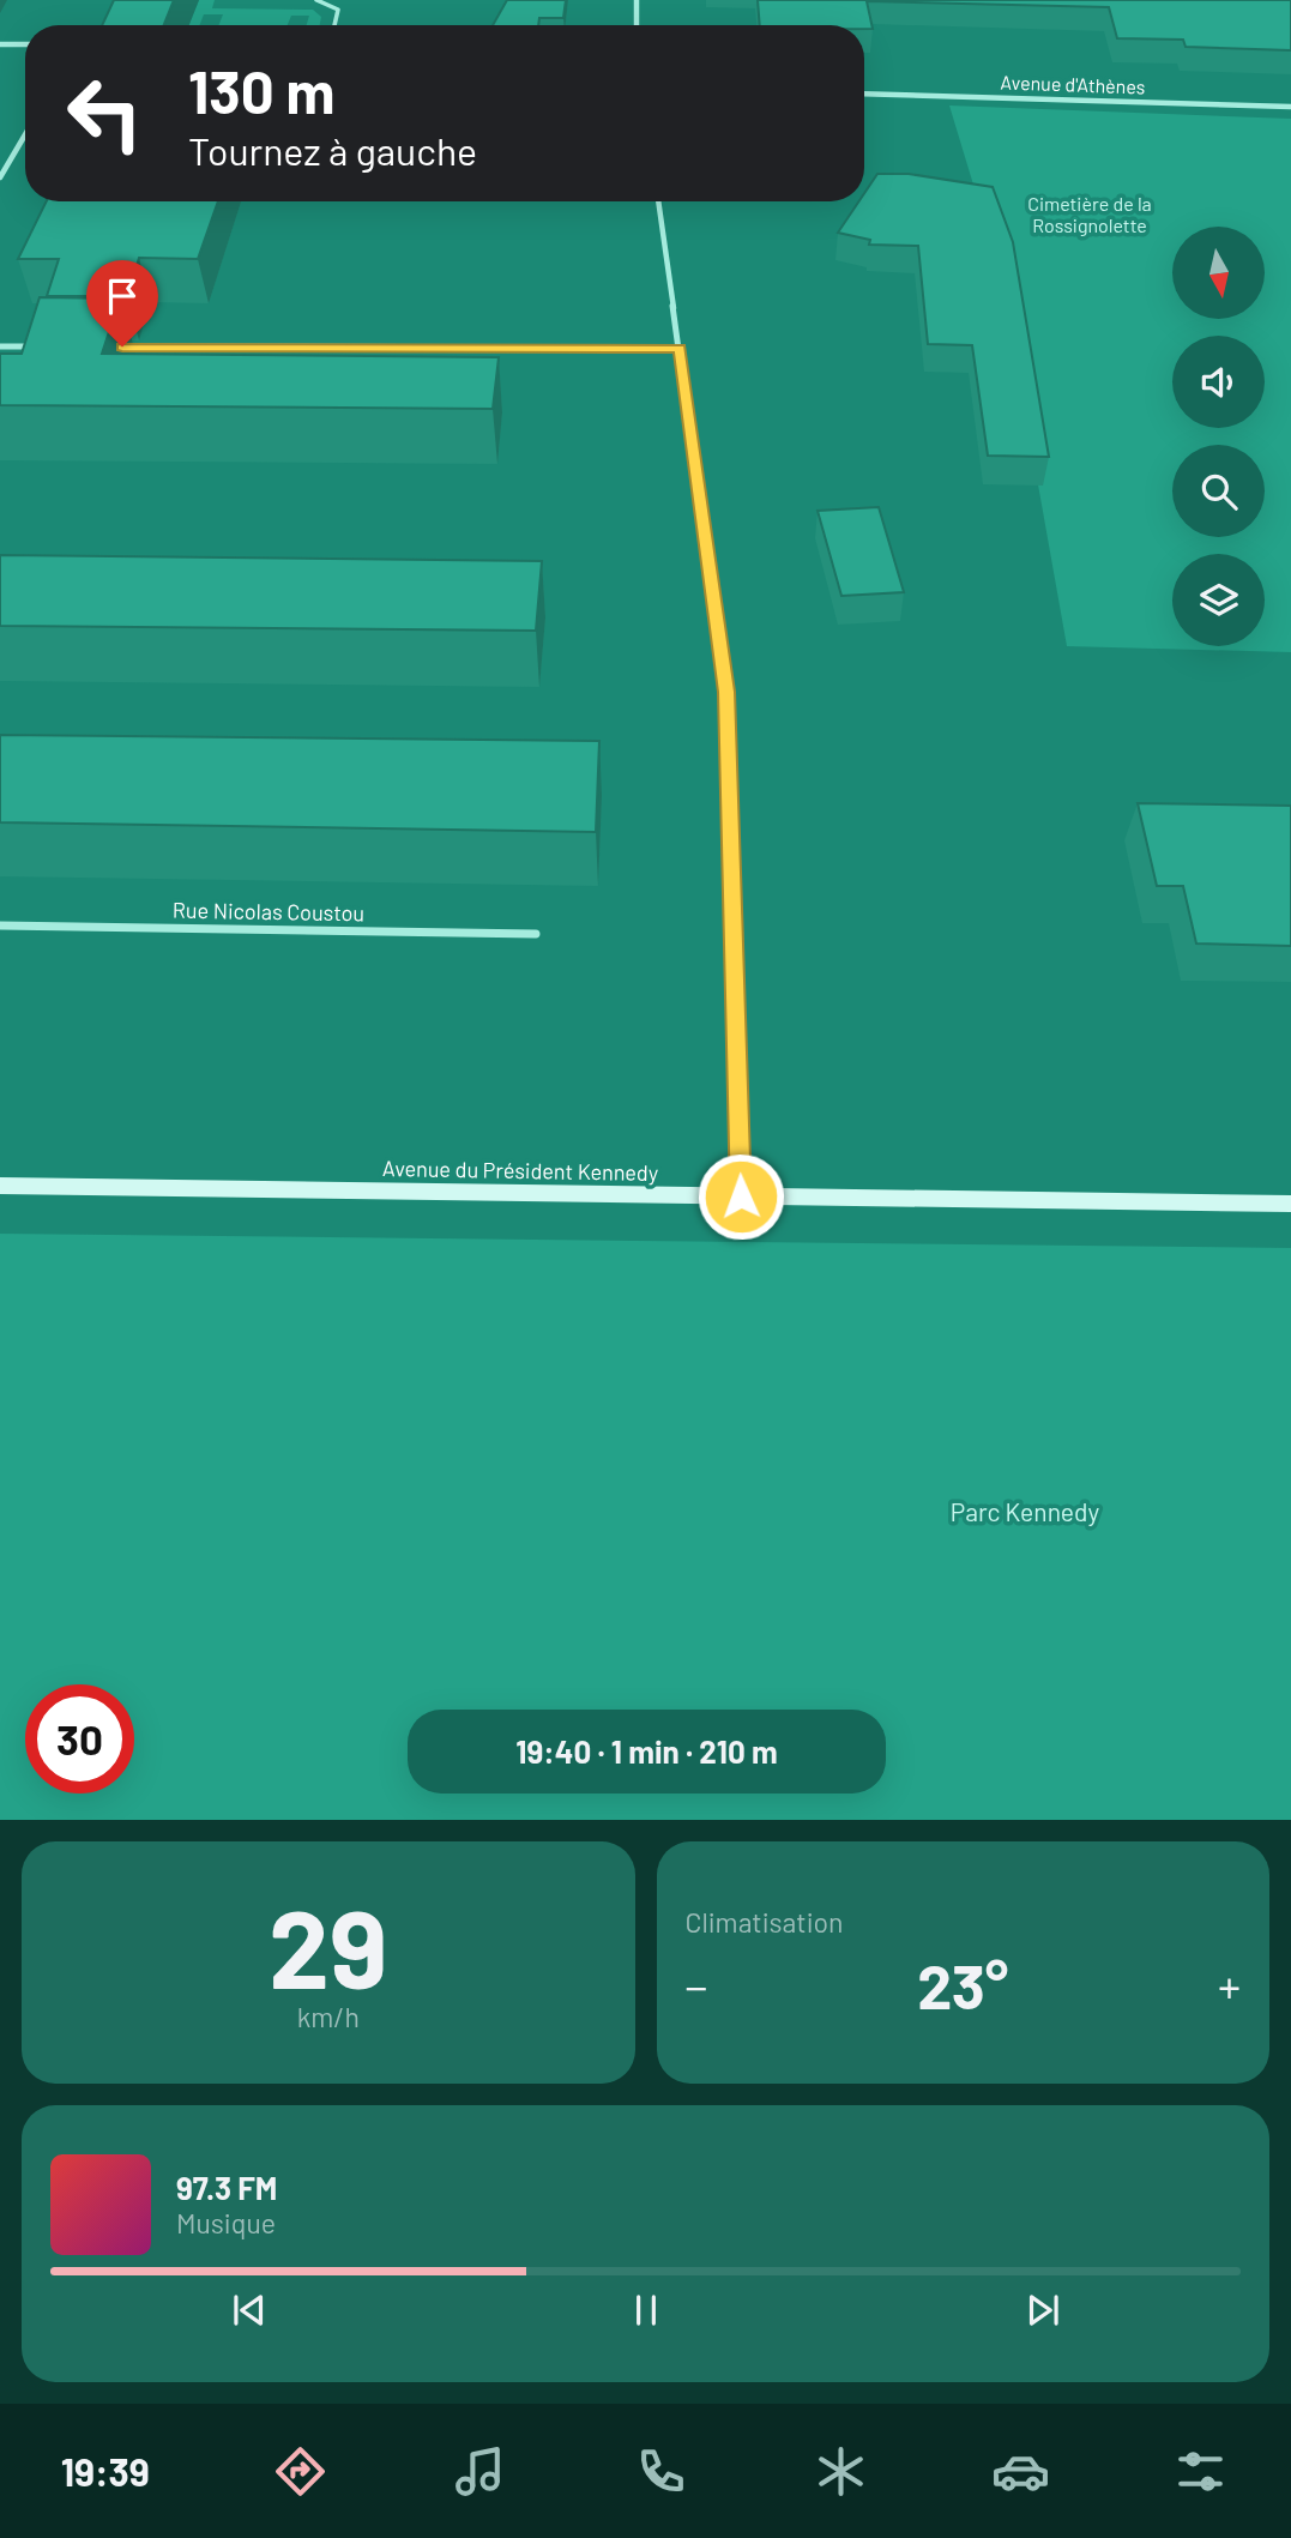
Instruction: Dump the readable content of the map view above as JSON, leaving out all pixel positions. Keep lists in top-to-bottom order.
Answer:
{
  "streets": {
    "street": ["Avenue d'Athènes", "Rue Nicolas Coustou", "Avenue du Président Kennedy"]
  },
  "parks": ["Cimetière de la Rossignolette", "Parc Kennedy"],
  "north": "bottom",
  "page": {
    "turn": ["130 m", "Tournez à gauche"],
    "limit": "30",
    "trip": "19:40 · 1 min · 210 m",
    "tile": [
      ["29", "km/h"],
      "Climatisation"
    ],
    "heat": ["−", "23°", "+"],
    "song": ["97.3 FM", "Musique"],
    "tabs": "19:39"
  }
}
